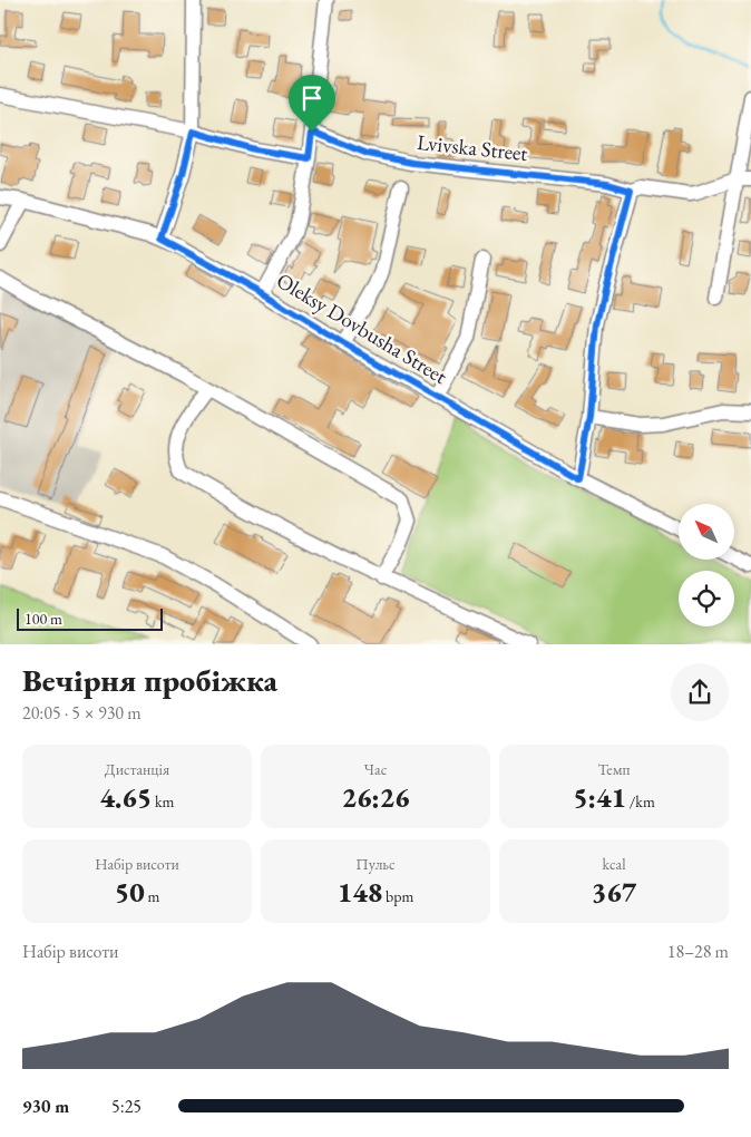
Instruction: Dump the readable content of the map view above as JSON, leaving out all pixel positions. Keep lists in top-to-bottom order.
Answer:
{
  "streets": {
    "street": ["Lvivska Street", "Oleksy Dovbusha Street"]
  },
  "scale_bar": "100 m",
  "north": "top left",
  "page": {
    "scale": "100 m",
    "heading": ["Вечірня пробіжка", "20:05 · 5 × 930 m"],
    "stats": [
      ["Дистанція", "4.65 km"],
      ["Час", "26:26"],
      ["Темп", "5:41 /km"],
      ["Набір висоти", "50 m"],
      ["Пульс", "148 bpm"],
      ["kcal", "367"]
    ],
    "chart": ["Набір висоти", "18–28 m"],
    "list": [
      {
        "name": "930 m",
        "note": "5:25"
      }
    ]
  }
}
